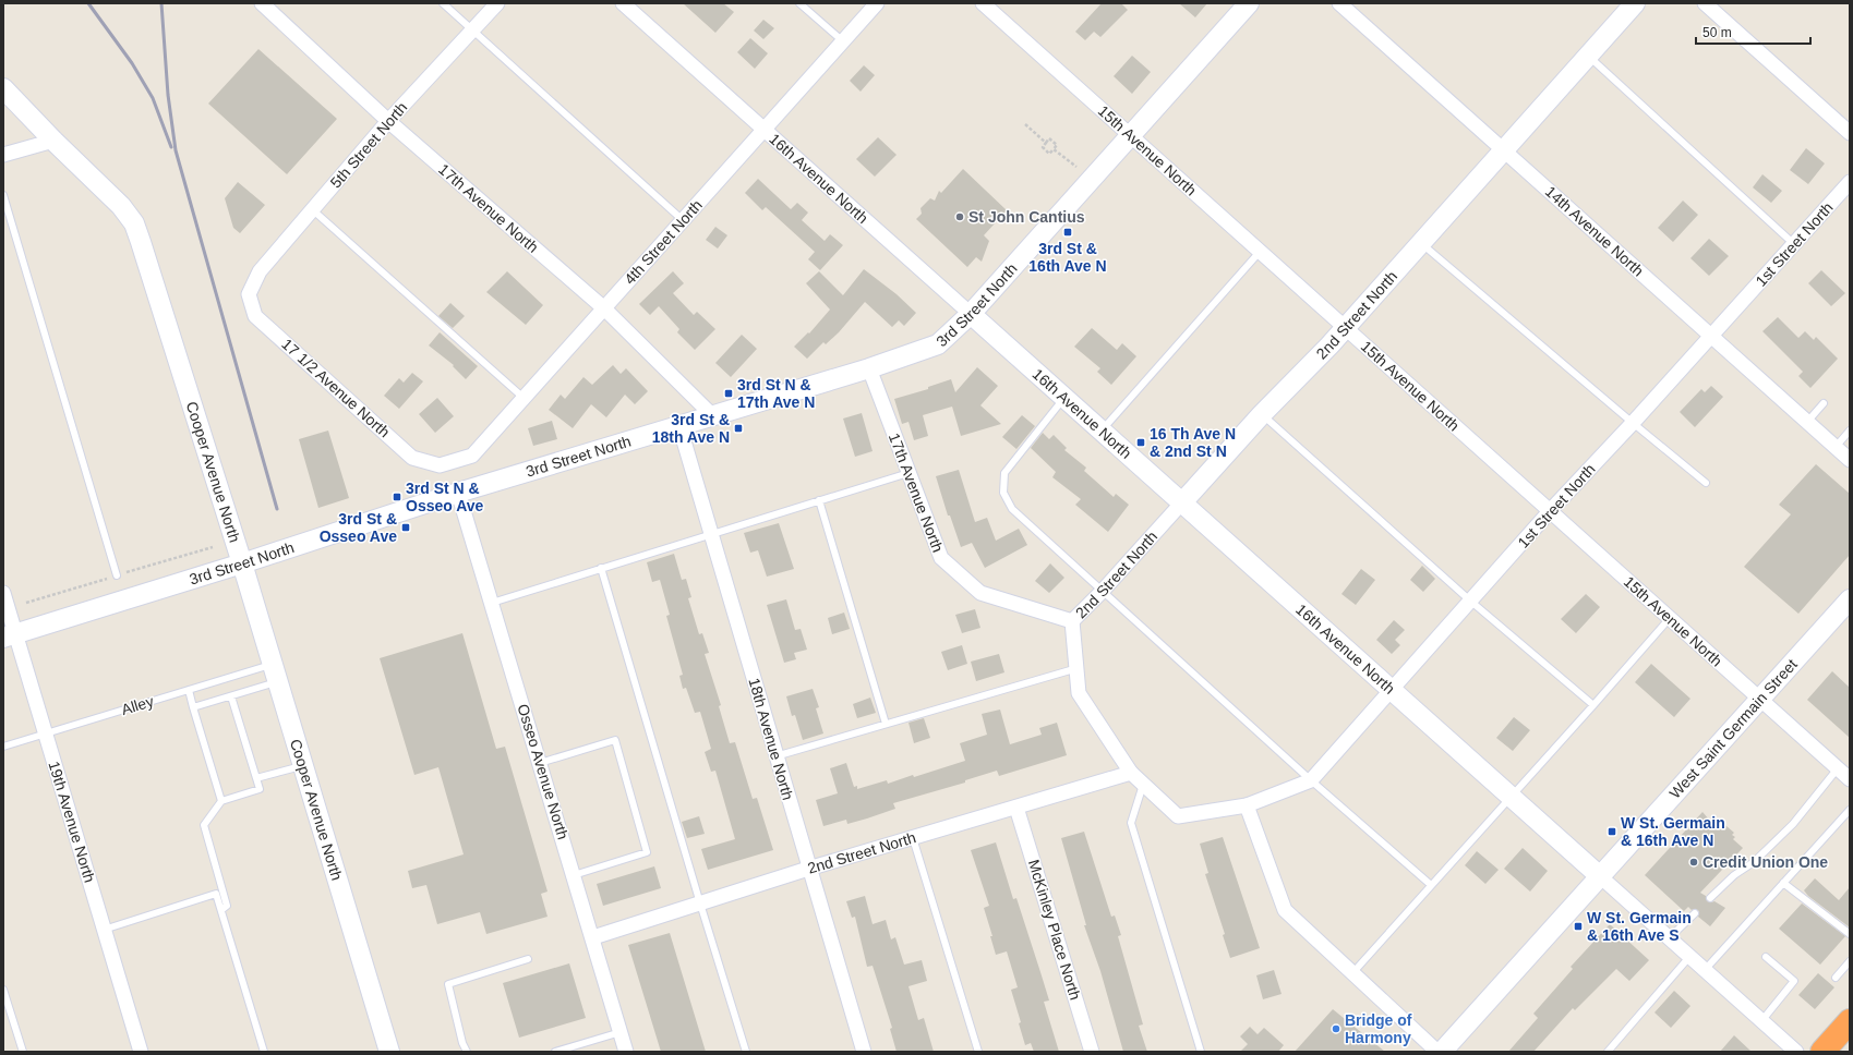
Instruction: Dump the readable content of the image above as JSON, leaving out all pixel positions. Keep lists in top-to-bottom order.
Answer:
{
  "streets": {
    "street": [
      "5th Street North",
      "15th Avenue North",
      "16th Avenue North",
      "17th Avenue North",
      "14th Avenue North",
      "4th Street North",
      "1st Street North",
      "3rd Street North",
      "2nd Street North",
      "17 1/2 Avenue North",
      "Cooper Avenue North",
      "West Saint Germain Street",
      "18th Avenue North",
      "Osseo Avenue North",
      "19th Avenue North",
      "McKinley Place North"
    ],
    "lane": ["Alley"]
  },
  "crossings": [
    ["5th Street North", "17th Avenue North"],
    ["5th Street North", "17 1/2 Avenue North"],
    ["15th Avenue North", "1st Street North"],
    ["15th Avenue North", "3rd Street North"],
    ["15th Avenue North", "2nd Street North"],
    ["15th Avenue North", "West Saint Germain Street"],
    ["16th Avenue North", "4th Street North"],
    ["16th Avenue North", "1st Street North"],
    ["16th Avenue North", "3rd Street North"],
    ["16th Avenue North", "2nd Street North"],
    ["16th Avenue North", "West Saint Germain Street"],
    ["17th Avenue North", "4th Street North"],
    ["17th Avenue North", "3rd Street North"],
    ["17th Avenue North", "2nd Street North"],
    ["14th Avenue North", "1st Street North"],
    ["14th Avenue North", "2nd Street North"],
    ["4th Street North", "17 1/2 Avenue North"],
    ["3rd Street North", "Cooper Avenue North"],
    ["3rd Street North", "18th Avenue North"],
    ["3rd Street North", "Osseo Avenue North"],
    ["3rd Street North", "19th Avenue North"],
    ["2nd Street North", "18th Avenue North"],
    ["2nd Street North", "Osseo Avenue North"],
    ["2nd Street North", "McKinley Place North"],
    ["Cooper Avenue North", "Alley"],
    ["Alley", "19th Avenue North"]
  ],
  "places": {
    "other": ["St John Cantius", "Credit Union One", "Bridge of Harmony"],
    "transit": [
      "3rd St & 16th Ave N",
      "3rd St N & 17th Ave N",
      "3rd St & 18th Ave N",
      "16 Th Ave N & 2nd St N",
      "3rd St N & Osseo Ave",
      "3rd St & Osseo Ave",
      "W St. Germain & 16th Ave N",
      "W St. Germain & 16th Ave S"
    ]
  },
  "scale_bar": "50 m"
}
